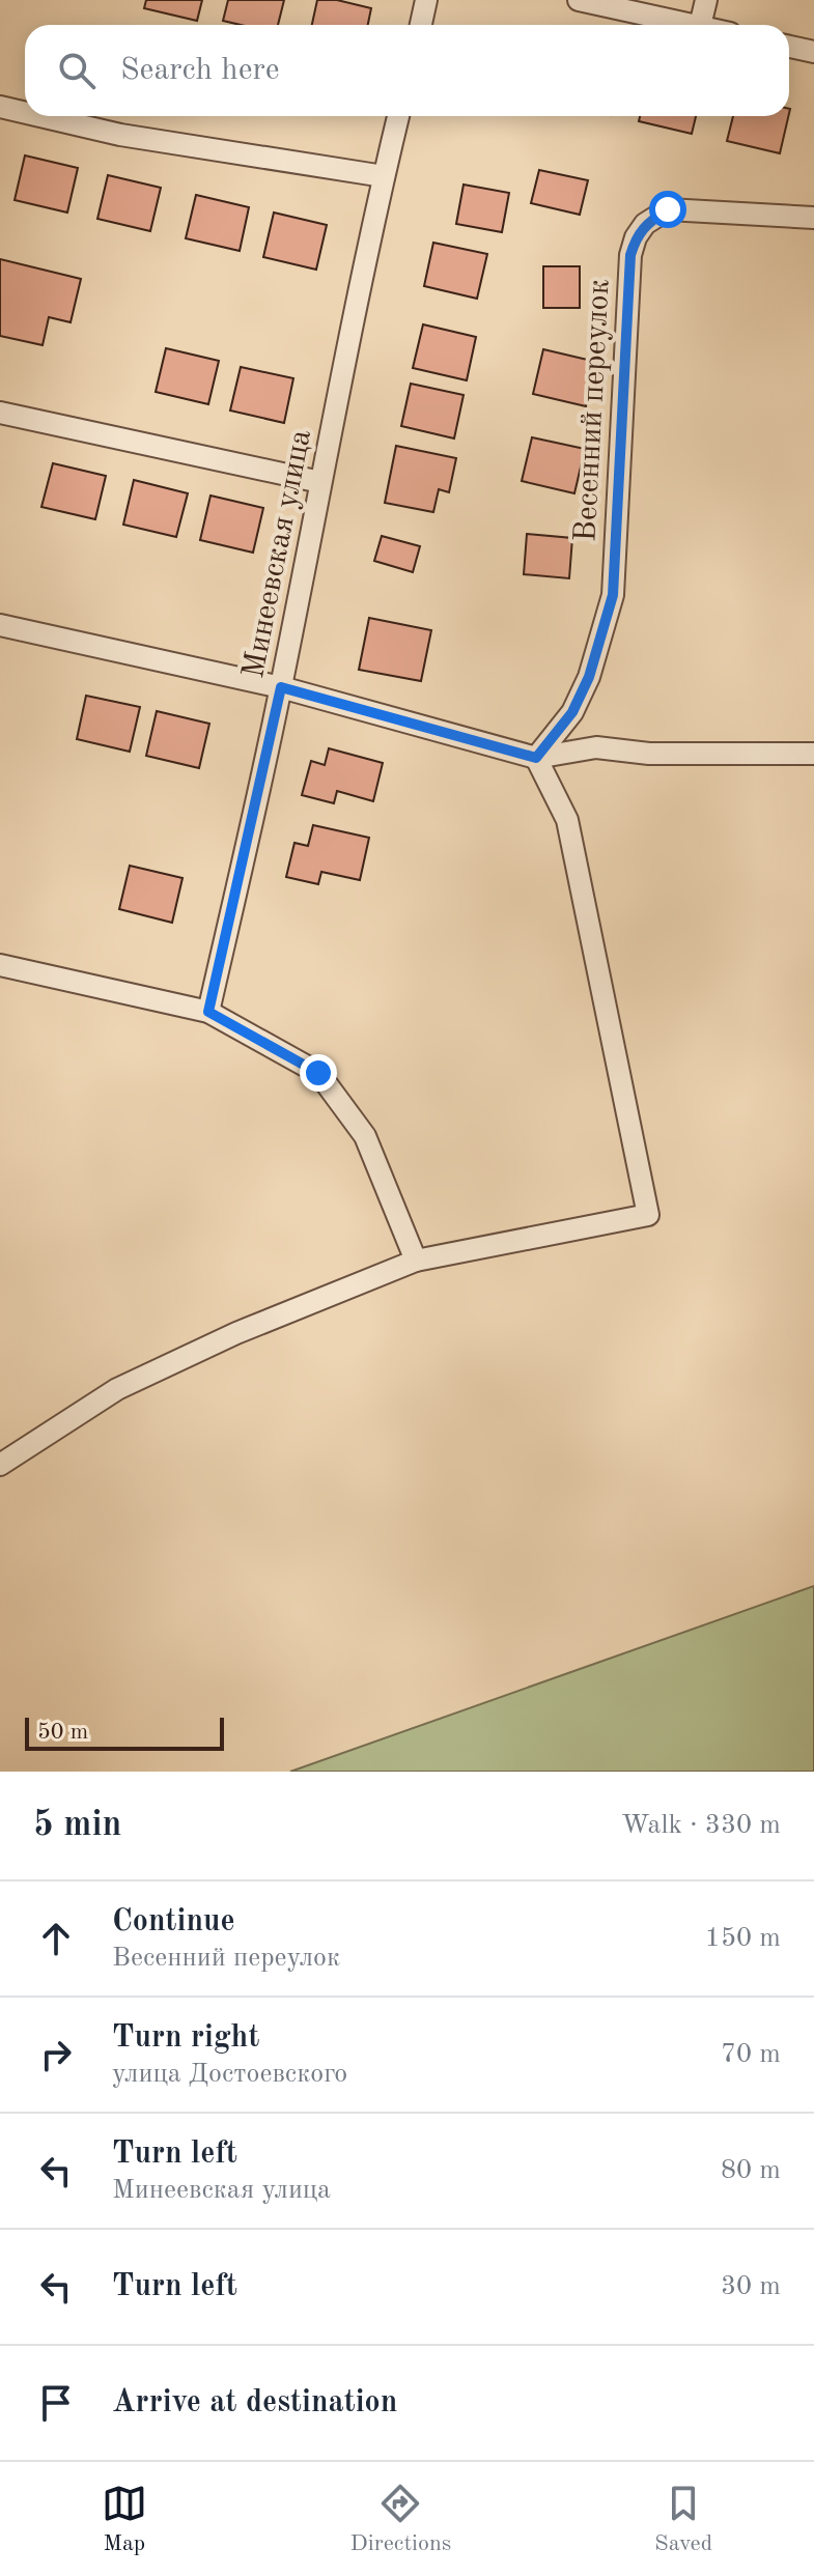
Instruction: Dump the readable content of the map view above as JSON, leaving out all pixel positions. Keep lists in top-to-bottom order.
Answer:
{
  "streets": {
    "street": ["Весенний переулок", "Минеевская улица"]
  },
  "scale_bar": "50 m",
  "page": {
    "search": "Search here",
    "scale": "50 m",
    "heading": ["5 min", "Walk · 330 m"],
    "list": [
      ["Continue", "Весенний переулок", "150 m"],
      ["Turn right", "улица Достоевского", "70 m"],
      ["Turn left", "Минеевская улица", "80 m"],
      ["Turn left", "30 m"],
      "Arrive at destination"
    ],
    "nav": ["Map", "Directions", "Saved"]
  }
}
